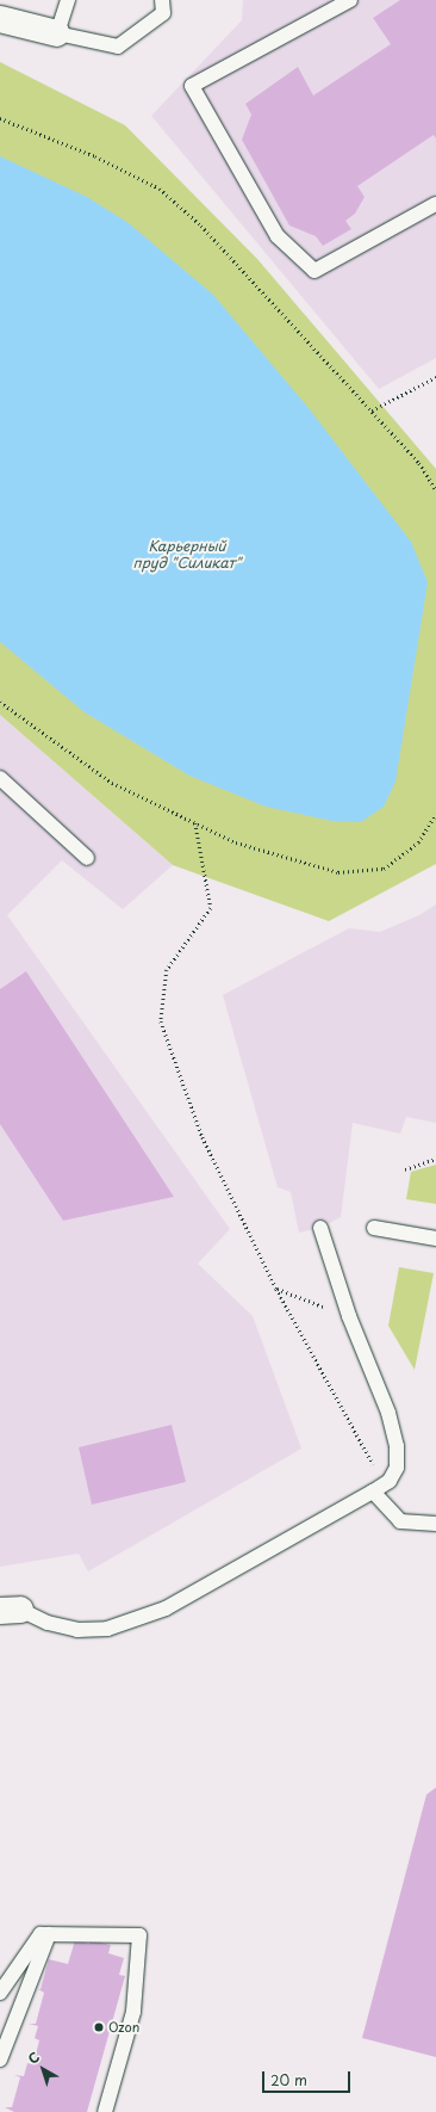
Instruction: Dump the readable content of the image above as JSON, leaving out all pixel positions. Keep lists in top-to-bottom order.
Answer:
{
  "water": ["Карьерный пруд \"Силикат\""],
  "places": ["Ozon"],
  "scale_bar": "20 m",
  "north": "top left"
}
